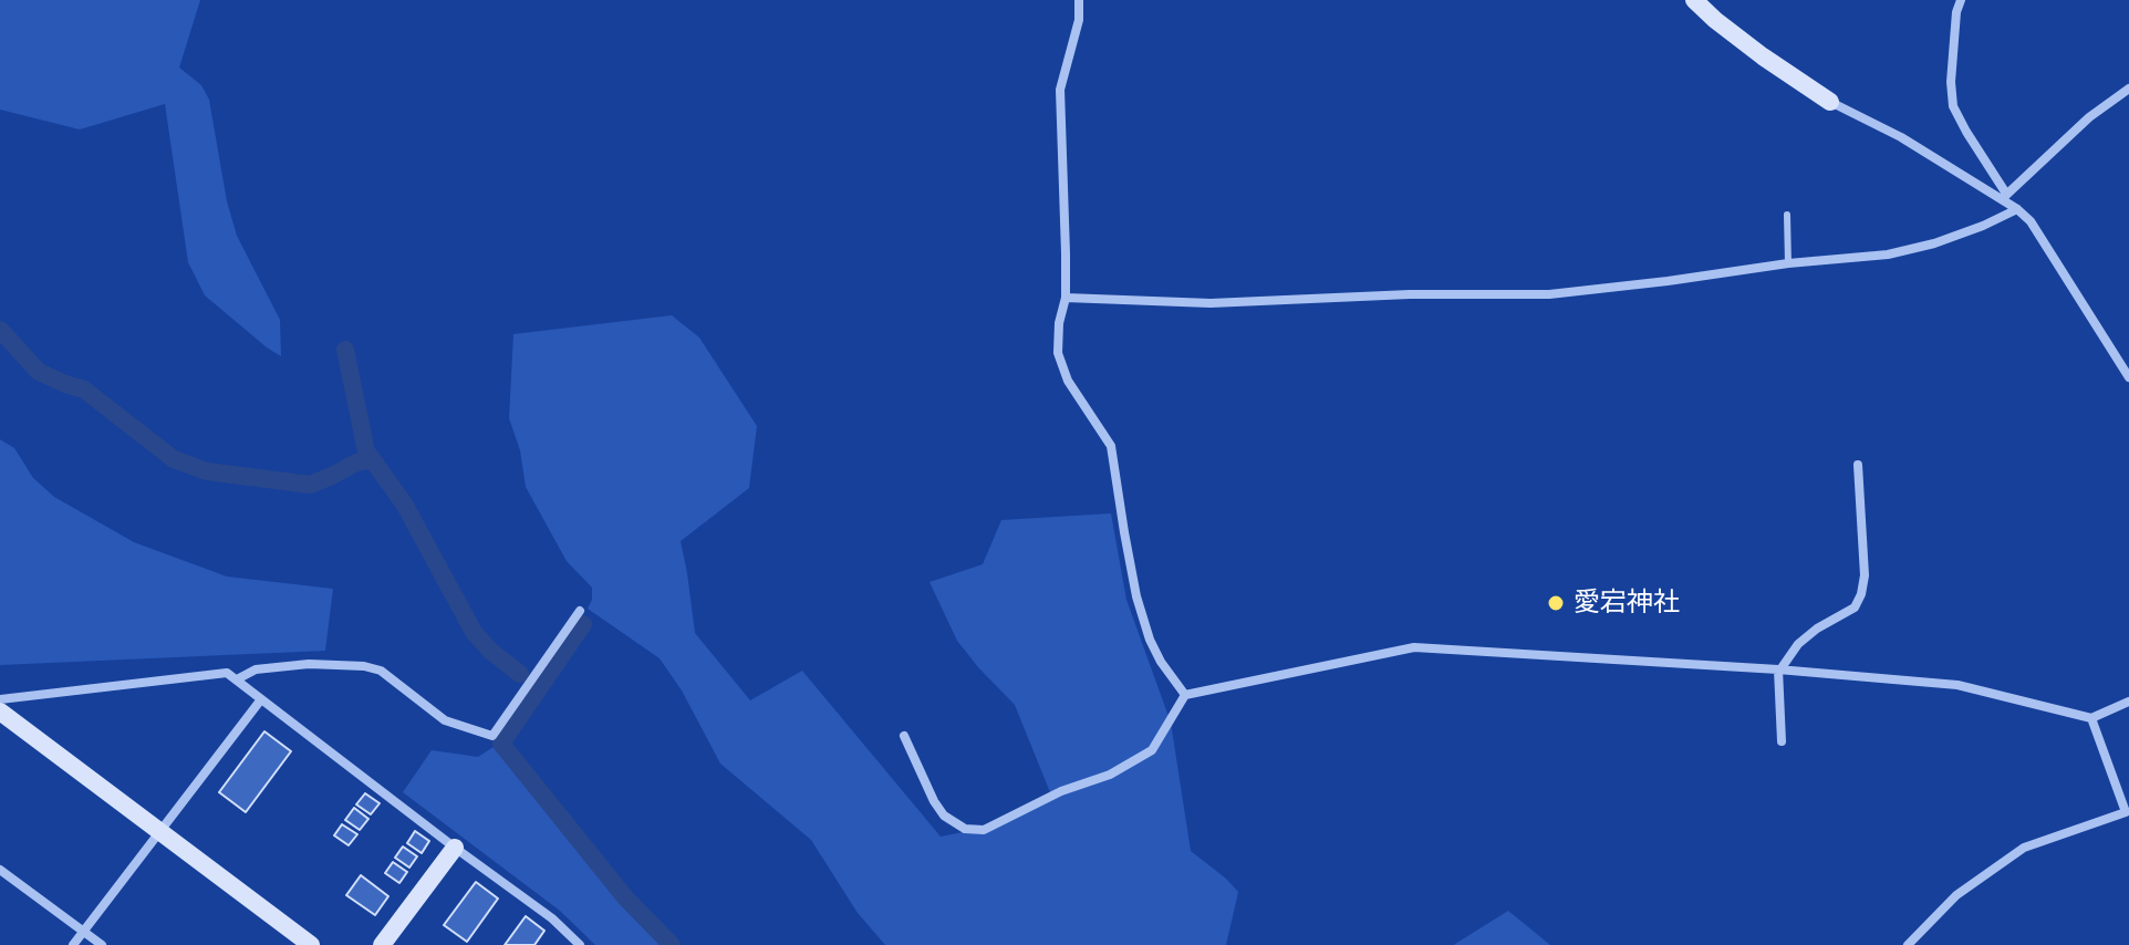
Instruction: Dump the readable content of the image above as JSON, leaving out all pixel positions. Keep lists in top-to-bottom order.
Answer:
{
  "places": ["愛宕神社"]
}
